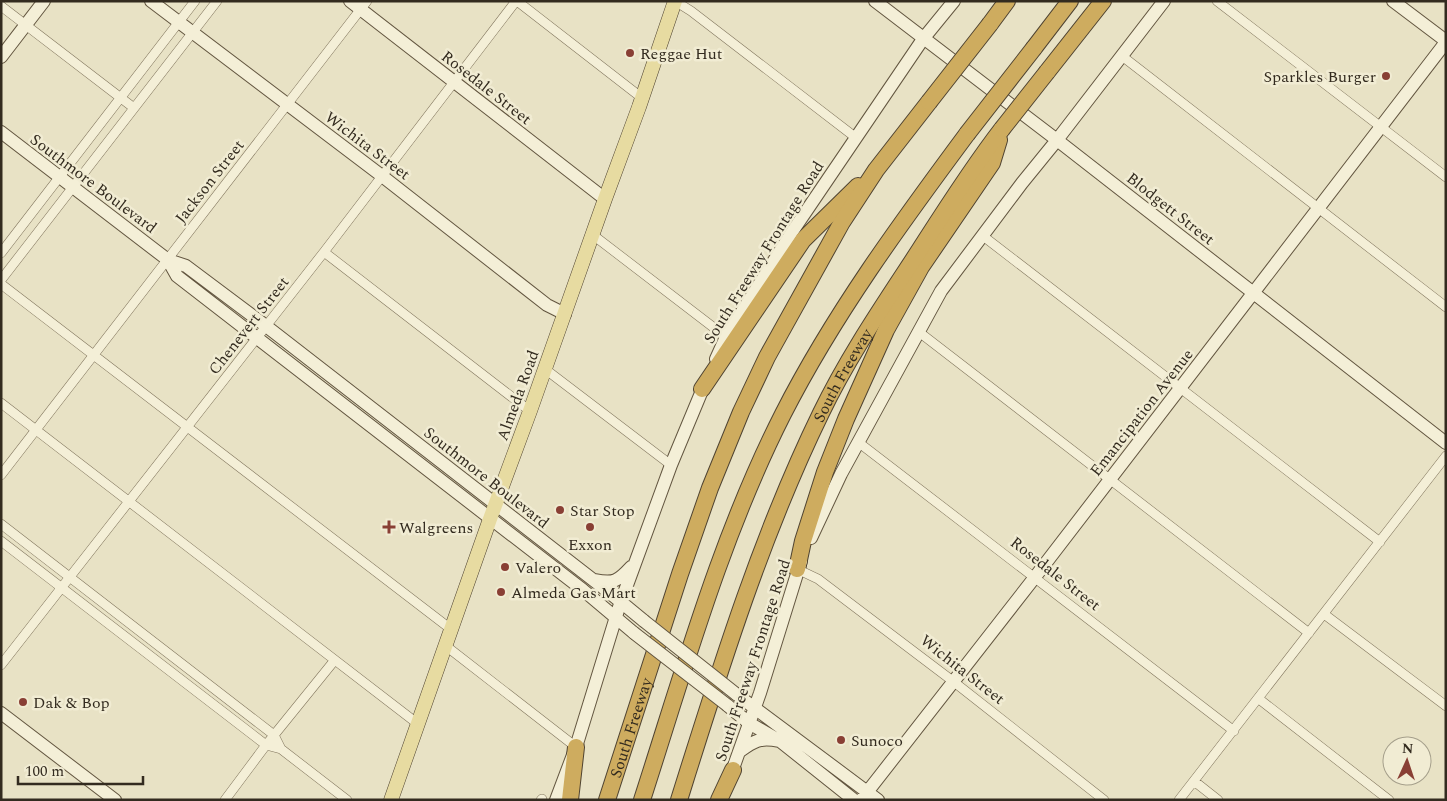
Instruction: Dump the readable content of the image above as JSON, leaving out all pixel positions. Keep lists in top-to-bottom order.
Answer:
{
  "streets": {
    "highway": ["South Freeway"],
    "main road": [
      "Rosedale Street",
      "Wichita Street",
      "Southmore Boulevard",
      "Blodgett Street",
      "South Freeway Frontage Road",
      "Almeda Road",
      "Emancipation Avenue"
    ],
    "street": ["Jackson Street", "Chenevert Street"]
  },
  "crossings": [
    ["Rosedale Street", "Jackson Street"],
    ["Rosedale Street", "South Freeway Frontage Road"],
    ["Rosedale Street", "Chenevert Street"],
    ["Rosedale Street", "Almeda Road"],
    ["Rosedale Street", "Emancipation Avenue"],
    ["Wichita Street", "Jackson Street"],
    ["Wichita Street", "South Freeway Frontage Road"],
    ["Wichita Street", "Chenevert Street"],
    ["Wichita Street", "Almeda Road"],
    ["Wichita Street", "Emancipation Avenue"],
    ["Jackson Street", "Southmore Boulevard"],
    ["Southmore Boulevard", "South Freeway Frontage Road"],
    ["Southmore Boulevard", "Chenevert Street"],
    ["Southmore Boulevard", "Almeda Road"],
    ["Southmore Boulevard", "Emancipation Avenue"],
    ["Blodgett Street", "South Freeway Frontage Road"],
    ["Blodgett Street", "Emancipation Avenue"]
  ],
  "places": {
    "other": [
      "Reggae Hut",
      "Sparkles Burger",
      "Star Stop",
      "Exxon",
      "Valero",
      "Almeda Gas Mart",
      "Dak & Bop",
      "Sunoco"
    ],
    "health": ["Walgreens"]
  },
  "scale_bar": "100 m",
  "north": "top"
}
